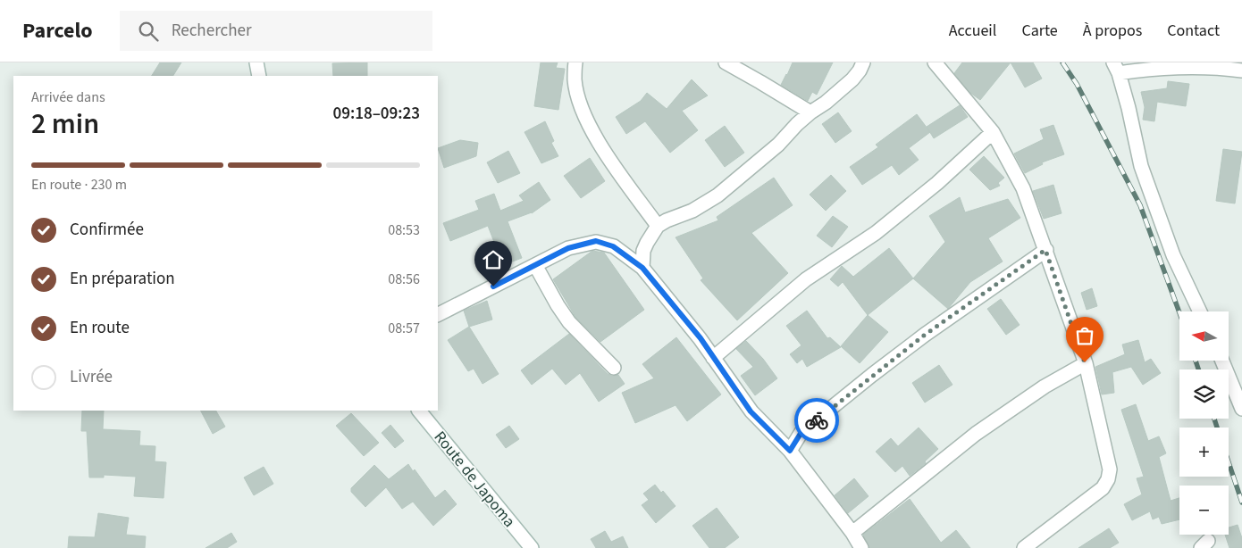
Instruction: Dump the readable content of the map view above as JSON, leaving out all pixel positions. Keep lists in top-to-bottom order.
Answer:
{
  "streets": {
    "street": ["Route de Japoma"]
  },
  "north": "left",
  "page": {
    "header": "Parcelo",
    "search": "Rechercher",
    "nav": [
      "Accueil",
      "Carte",
      "À propos",
      "Contact"
    ],
    "heading": ["2 min", "Arrivée dans", "09:18–09:23"],
    "bar": "En route · 230 m",
    "list": [
      ["Confirmée", "08:53"],
      ["En préparation", "08:56"],
      ["En route", "08:57"],
      "Livrée"
    ],
    "map_buttons": ["+", "−"]
  }
}
